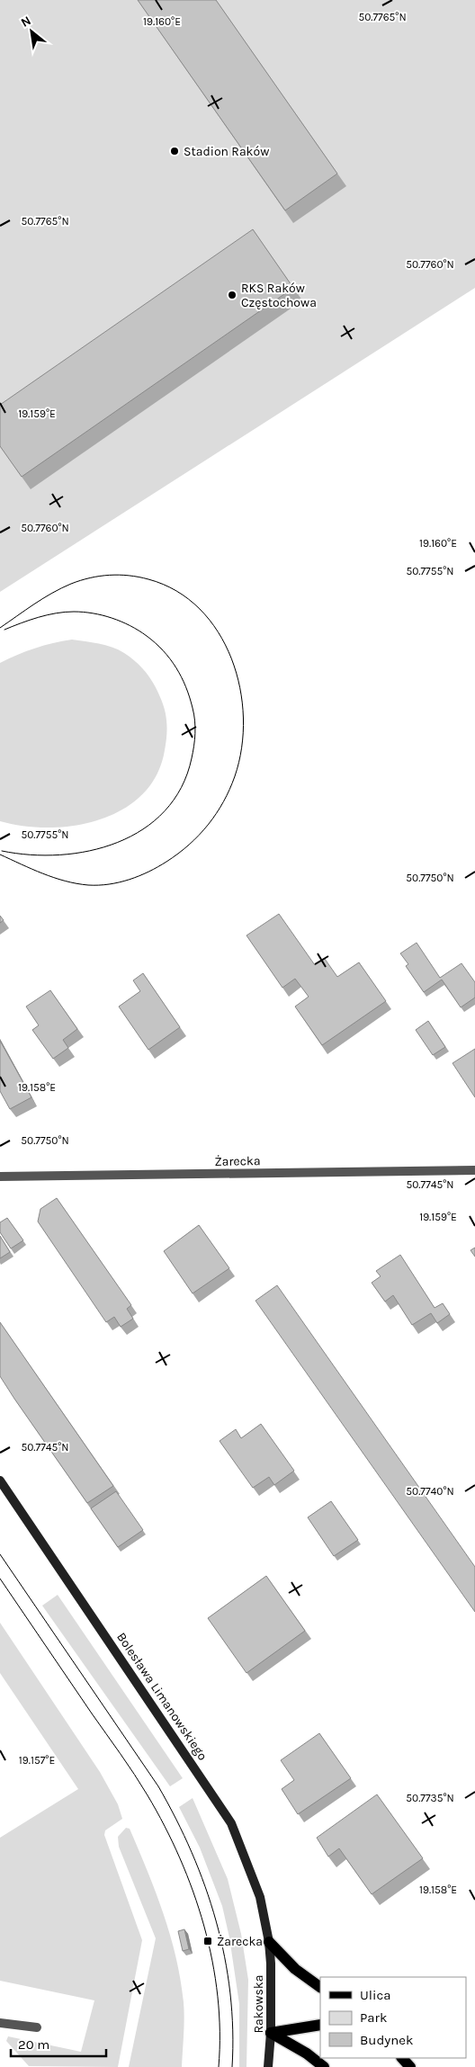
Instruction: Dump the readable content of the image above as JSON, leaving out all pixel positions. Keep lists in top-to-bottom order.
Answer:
{
  "streets": {
    "street": ["Żarecka", "Bolesława Limanowskiego", "Rakowska"]
  },
  "crossings": [
    ["Bolesława Limanowskiego", "Rakowska"]
  ],
  "places": {
    "other": ["Stadion Raków", "RKS Raków Częstochowa"],
    "transit": ["Żarecka"]
  },
  "legend": ["Ulica", "Park", "Budynek"],
  "scale_bar": "20 m",
  "north": "top left",
  "coordinates": [
    "50.7765°N",
    "19.160°E",
    "50.7760°N",
    "19.159°E",
    "50.7755°N",
    "50.7750°N",
    "19.158°E",
    "50.7745°N",
    "50.7740°N",
    "19.157°E",
    "50.7735°N"
  ]
}
